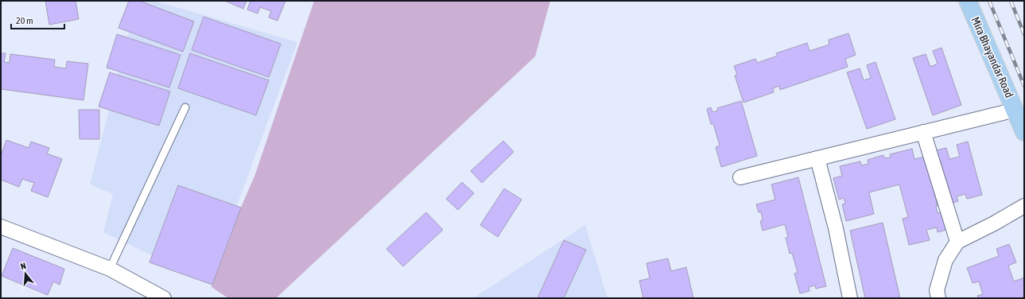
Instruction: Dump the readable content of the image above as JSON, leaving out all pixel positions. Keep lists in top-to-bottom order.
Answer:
{
  "streets": {
    "main road": ["Mira Bhayandar Road"]
  },
  "scale_bar": "20 m",
  "north": "top"
}
